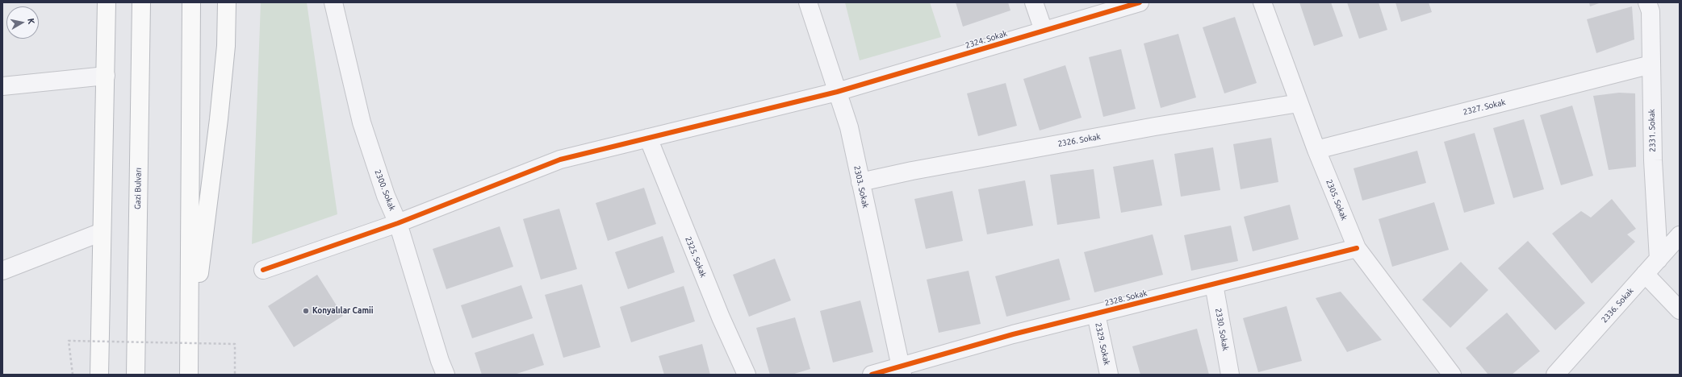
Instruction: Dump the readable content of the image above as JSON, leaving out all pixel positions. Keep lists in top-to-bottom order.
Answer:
{
  "streets": {
    "highway": ["Gazi Bulvarı"],
    "street": [
      "2324. Sokak",
      "2327. Sokak",
      "2331. Sokak",
      "2326. Sokak",
      "2303. Sokak",
      "2300. Sokak",
      "2305. Sokak",
      "2325. Sokak",
      "2328. Sokak",
      "2336. Sokak",
      "2330. Sokak",
      "2329. Sokak"
    ]
  },
  "crossings": [
    ["2324. Sokak", "2303. Sokak"],
    ["2324. Sokak", "2300. Sokak"],
    ["2324. Sokak", "2325. Sokak"],
    ["2327. Sokak", "2331. Sokak"],
    ["2327. Sokak", "2305. Sokak"],
    ["2331. Sokak", "2336. Sokak"],
    ["2326. Sokak", "2303. Sokak"],
    ["2326. Sokak", "2305. Sokak"],
    ["2303. Sokak", "2328. Sokak"],
    ["2305. Sokak", "2328. Sokak"],
    ["2328. Sokak", "2330. Sokak"],
    ["2328. Sokak", "2329. Sokak"]
  ],
  "places": ["Konyalılar Camii"],
  "north": "right"
}
